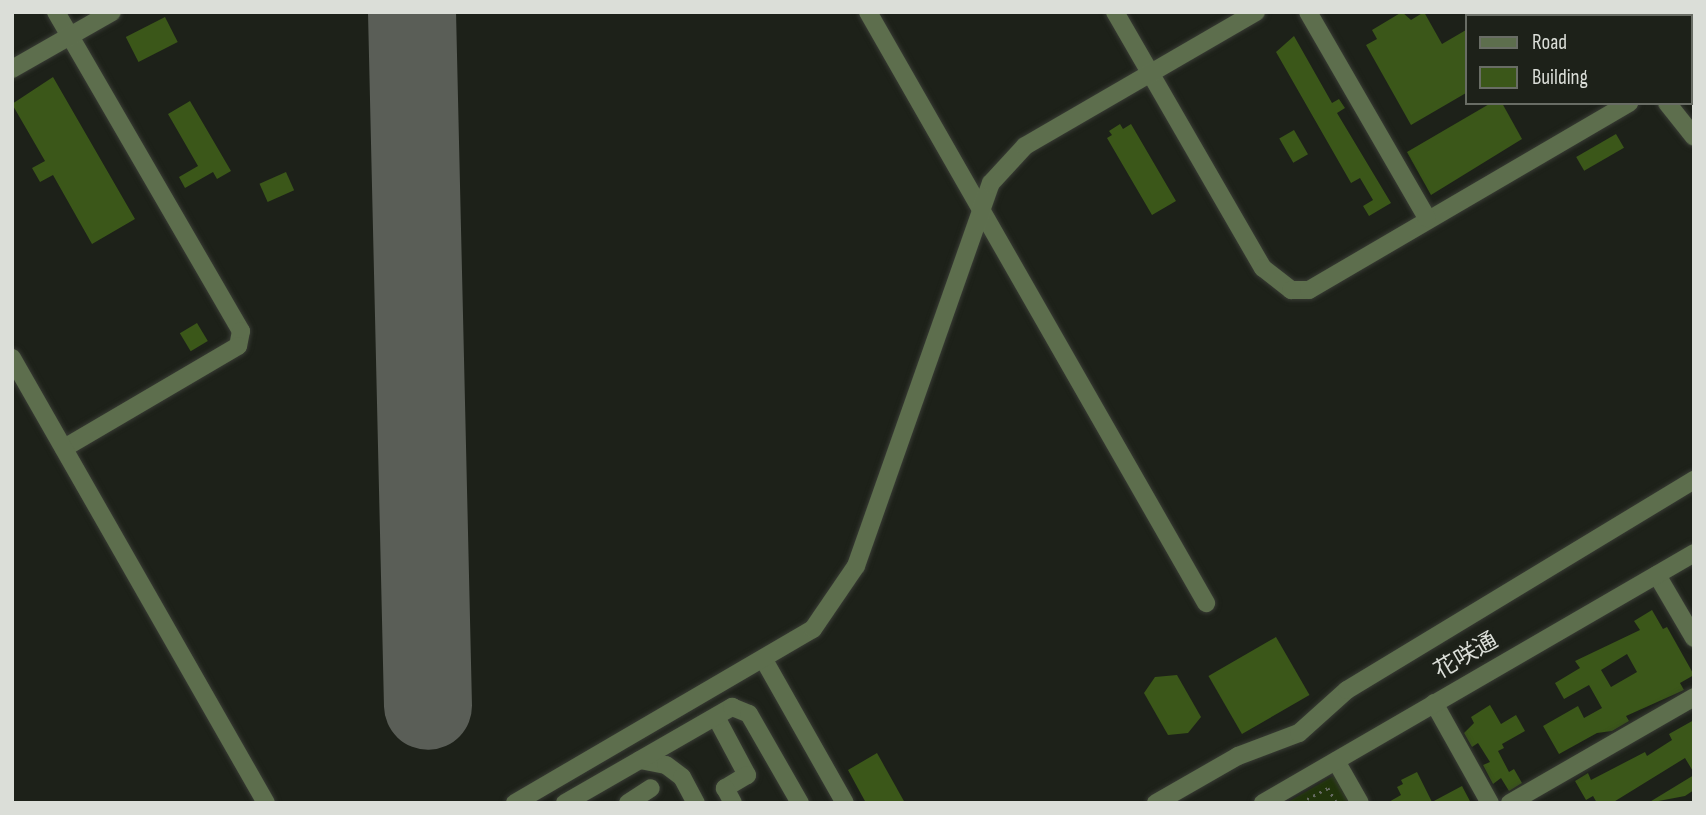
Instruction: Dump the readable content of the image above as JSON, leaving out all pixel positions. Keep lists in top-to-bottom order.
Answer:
{
  "streets": {
    "street": ["花咲通"]
  },
  "legend": ["Road", "Building"]
}
